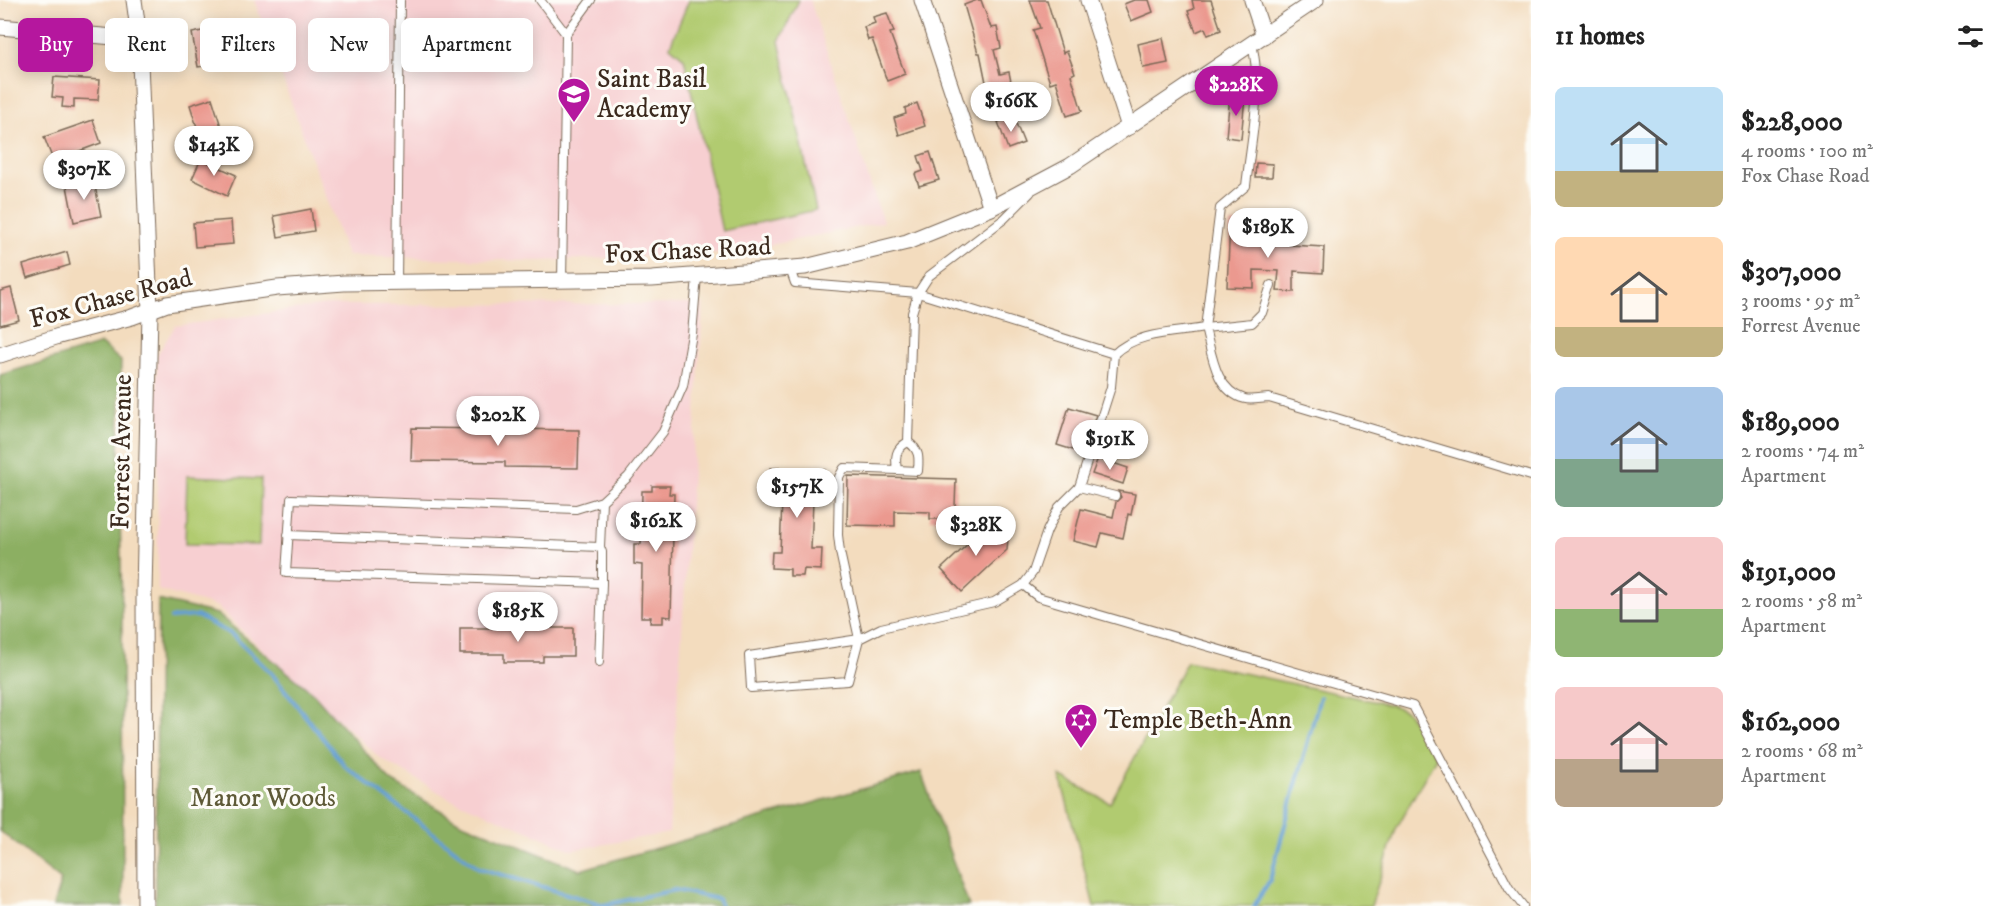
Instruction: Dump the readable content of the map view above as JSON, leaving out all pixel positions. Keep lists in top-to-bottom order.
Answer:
{
  "streets": {
    "street": ["Fox Chase Road", "Forrest Avenue"]
  },
  "crossings": [
    ["Fox Chase Road", "Forrest Avenue"]
  ],
  "parks": ["Manor Woods"],
  "places": {
    "school or university": ["Saint Basil Academy"],
    "synagogue": ["Temple Beth-Ann"]
  },
  "page": {
    "heading": "11 homes",
    "chip": [
      "Buy",
      "Rent",
      "Filters",
      "New",
      "Apartment"
    ],
    "price": [
      "$228K",
      "$166K",
      "$143K",
      "$307K",
      "$189K",
      "$202K",
      "$191K",
      "$157K",
      "$162K",
      "$328K",
      "$185K"
    ],
    "list": [
      {
        "name": "$228,000",
        "note": "4 rooms · 100 m² · Fox Chase Road"
      },
      {
        "name": "$307,000",
        "note": "3 rooms · 95 m² · Forrest Avenue"
      },
      {
        "name": "$189,000",
        "note": "2 rooms · 74 m² · Apartment"
      },
      {
        "name": "$191,000",
        "note": "2 rooms · 58 m² · Apartment"
      },
      {
        "name": "$162,000",
        "note": "2 rooms · 68 m² · Apartment"
      }
    ]
  }
}
